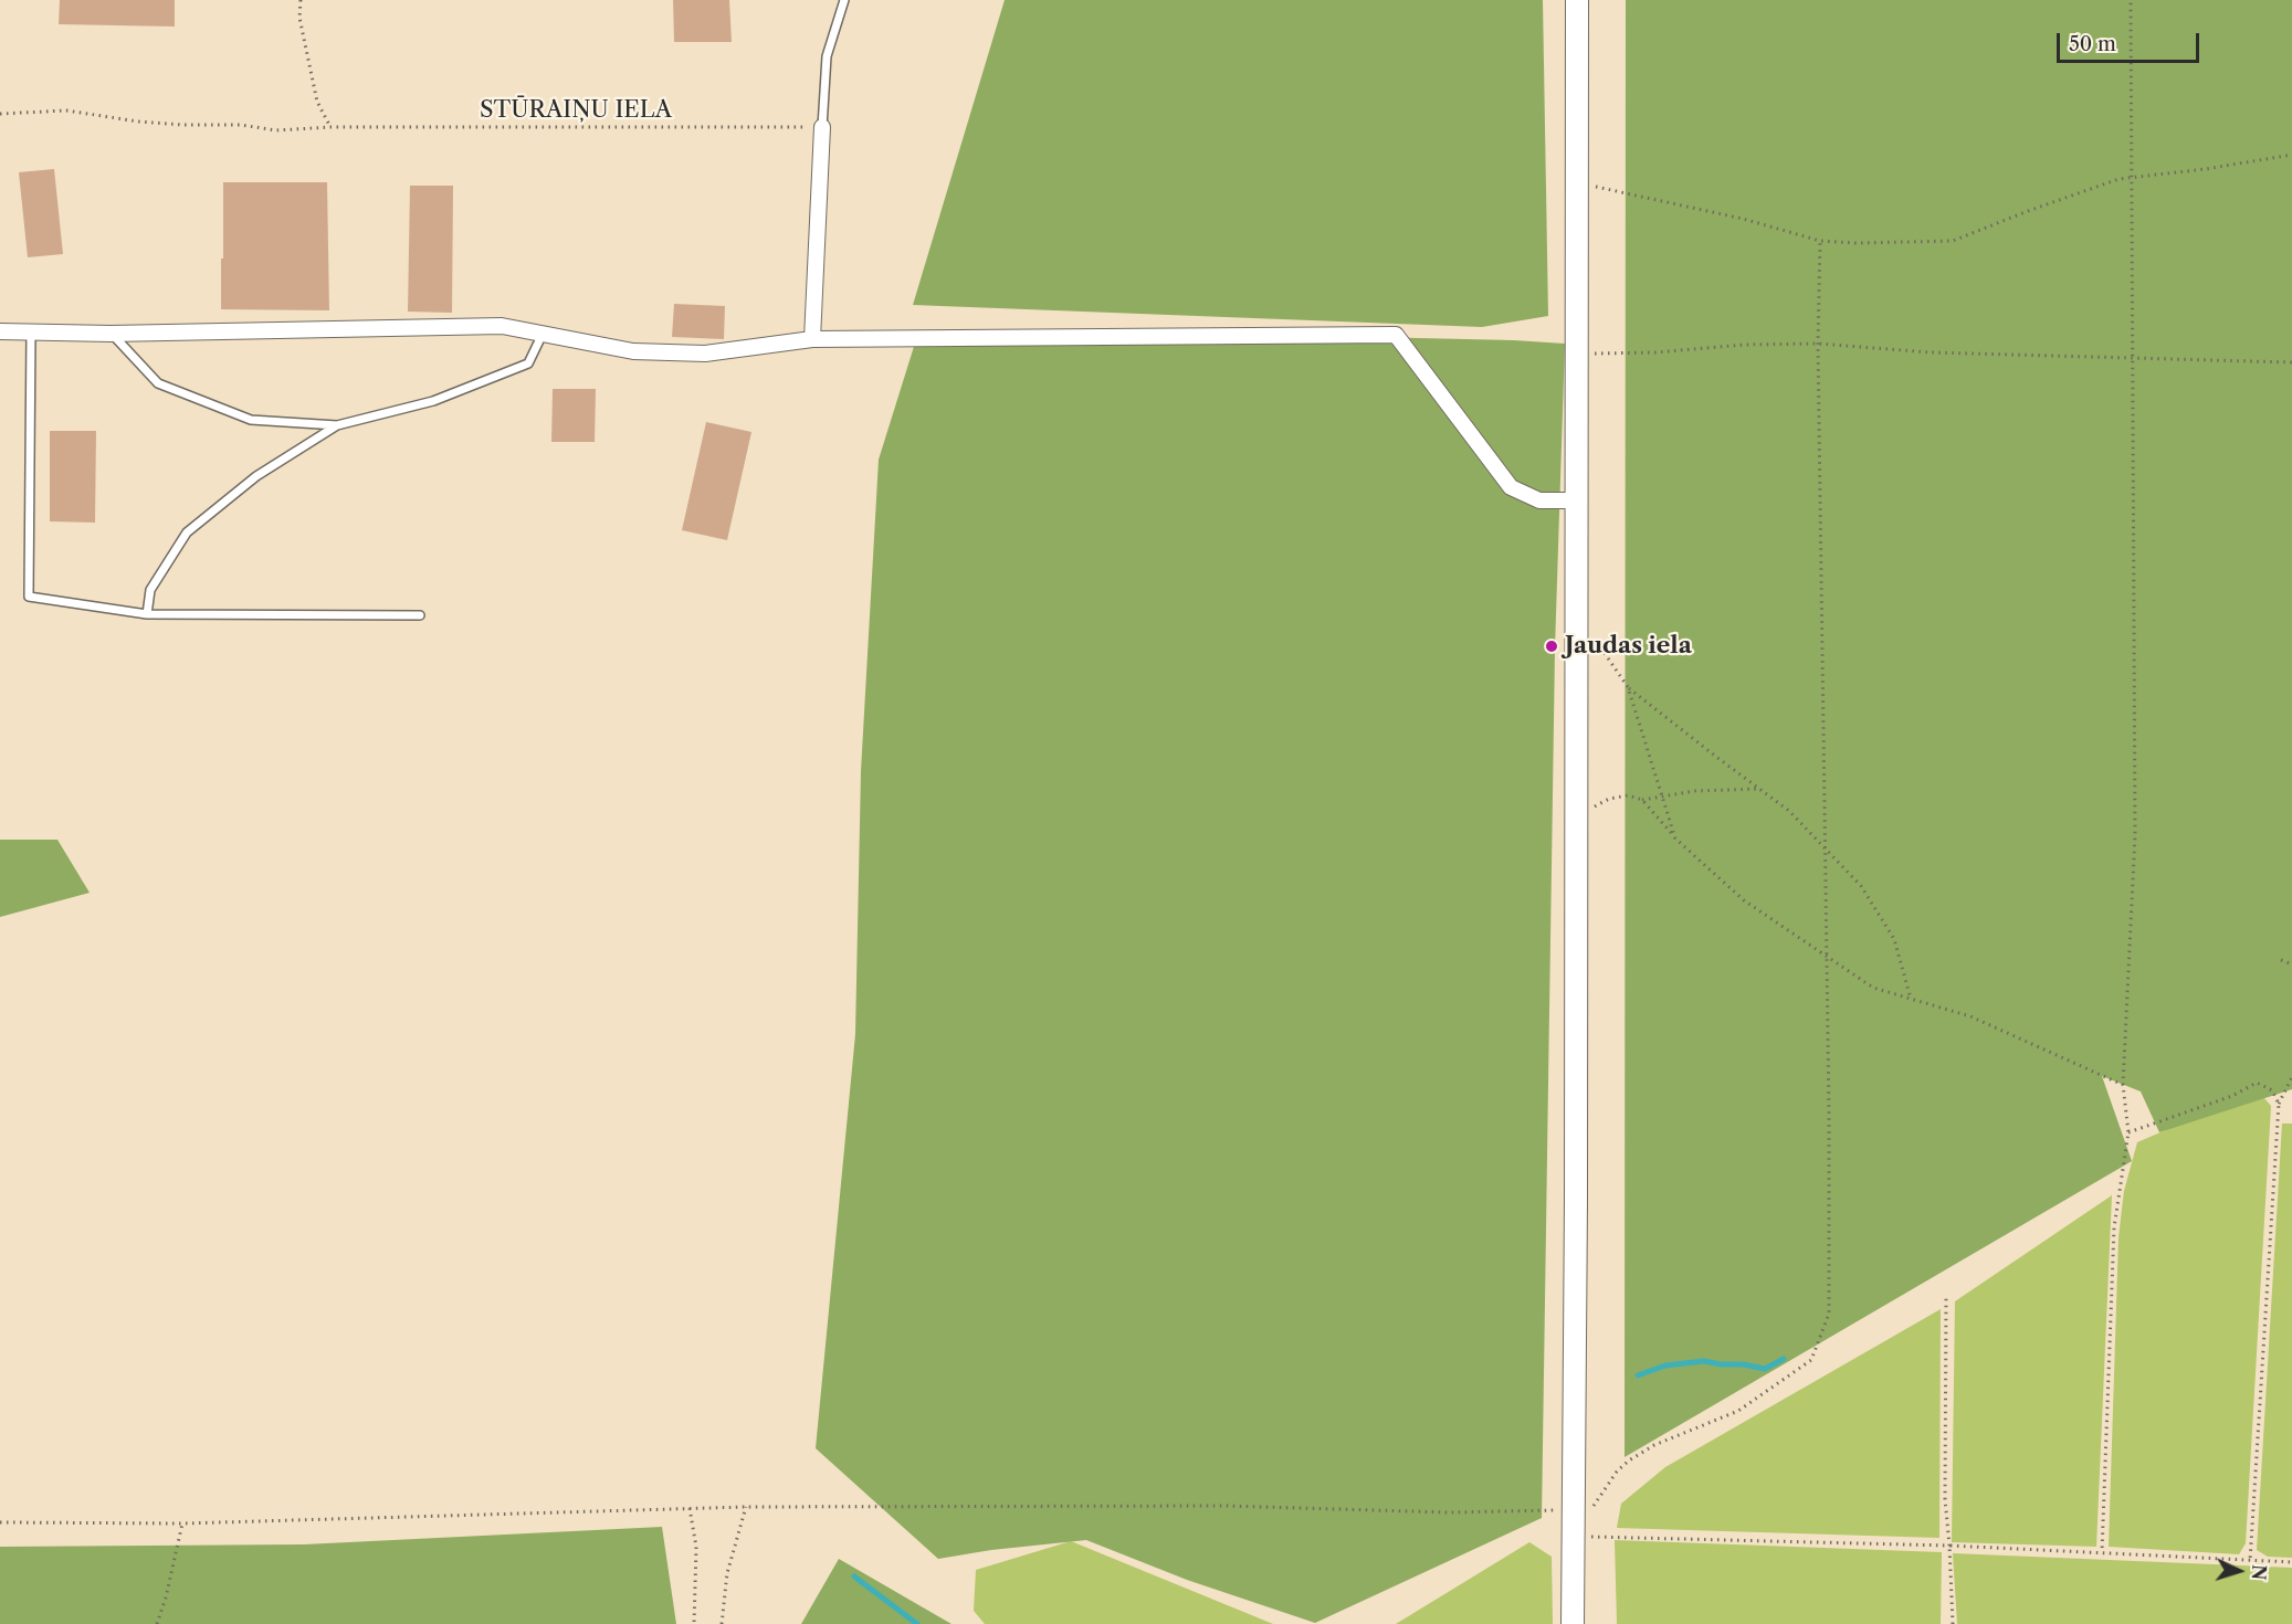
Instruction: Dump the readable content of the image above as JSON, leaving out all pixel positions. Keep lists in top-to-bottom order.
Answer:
{
  "streets": {
    "path": ["STŪRAIŅU IELA"]
  },
  "places": ["Jaudas iela"],
  "scale_bar": "50 m",
  "north": "right"
}
